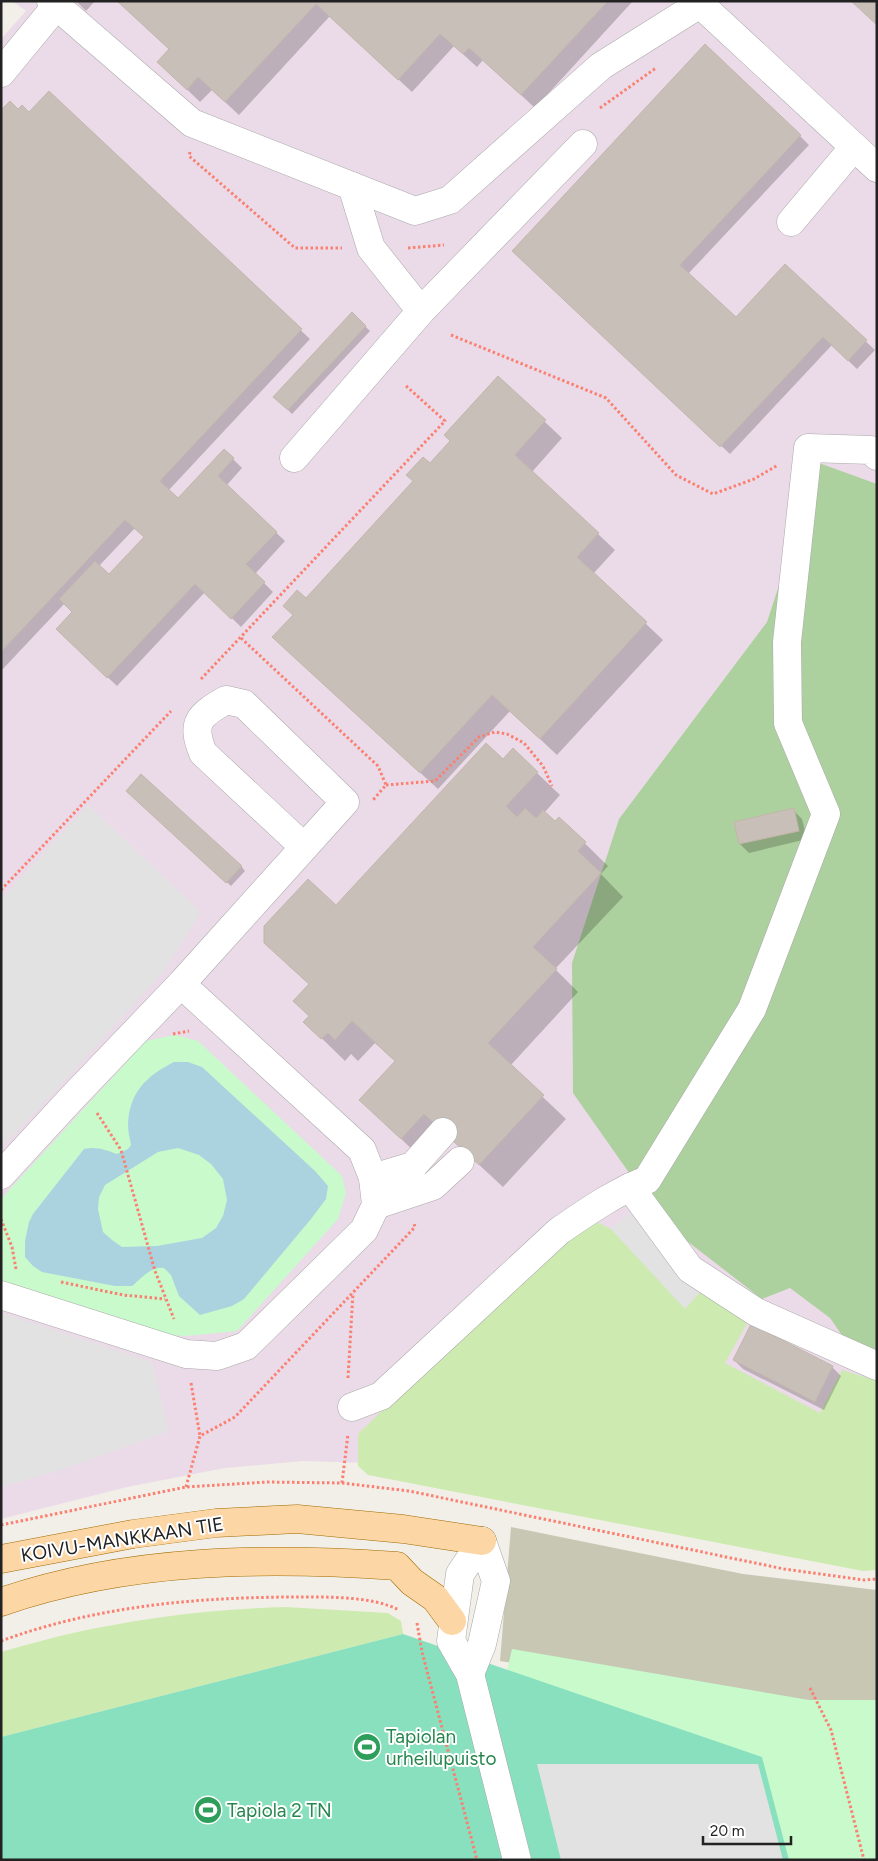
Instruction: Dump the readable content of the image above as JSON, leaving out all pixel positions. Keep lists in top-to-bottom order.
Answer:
{
  "streets": {
    "main road": ["KOIVU-MANKKAAN TIE"]
  },
  "places": {
    "sports": ["Tapiolan urheilupuisto", "Tapiola 2 TN"]
  },
  "scale_bar": "20 m"
}
